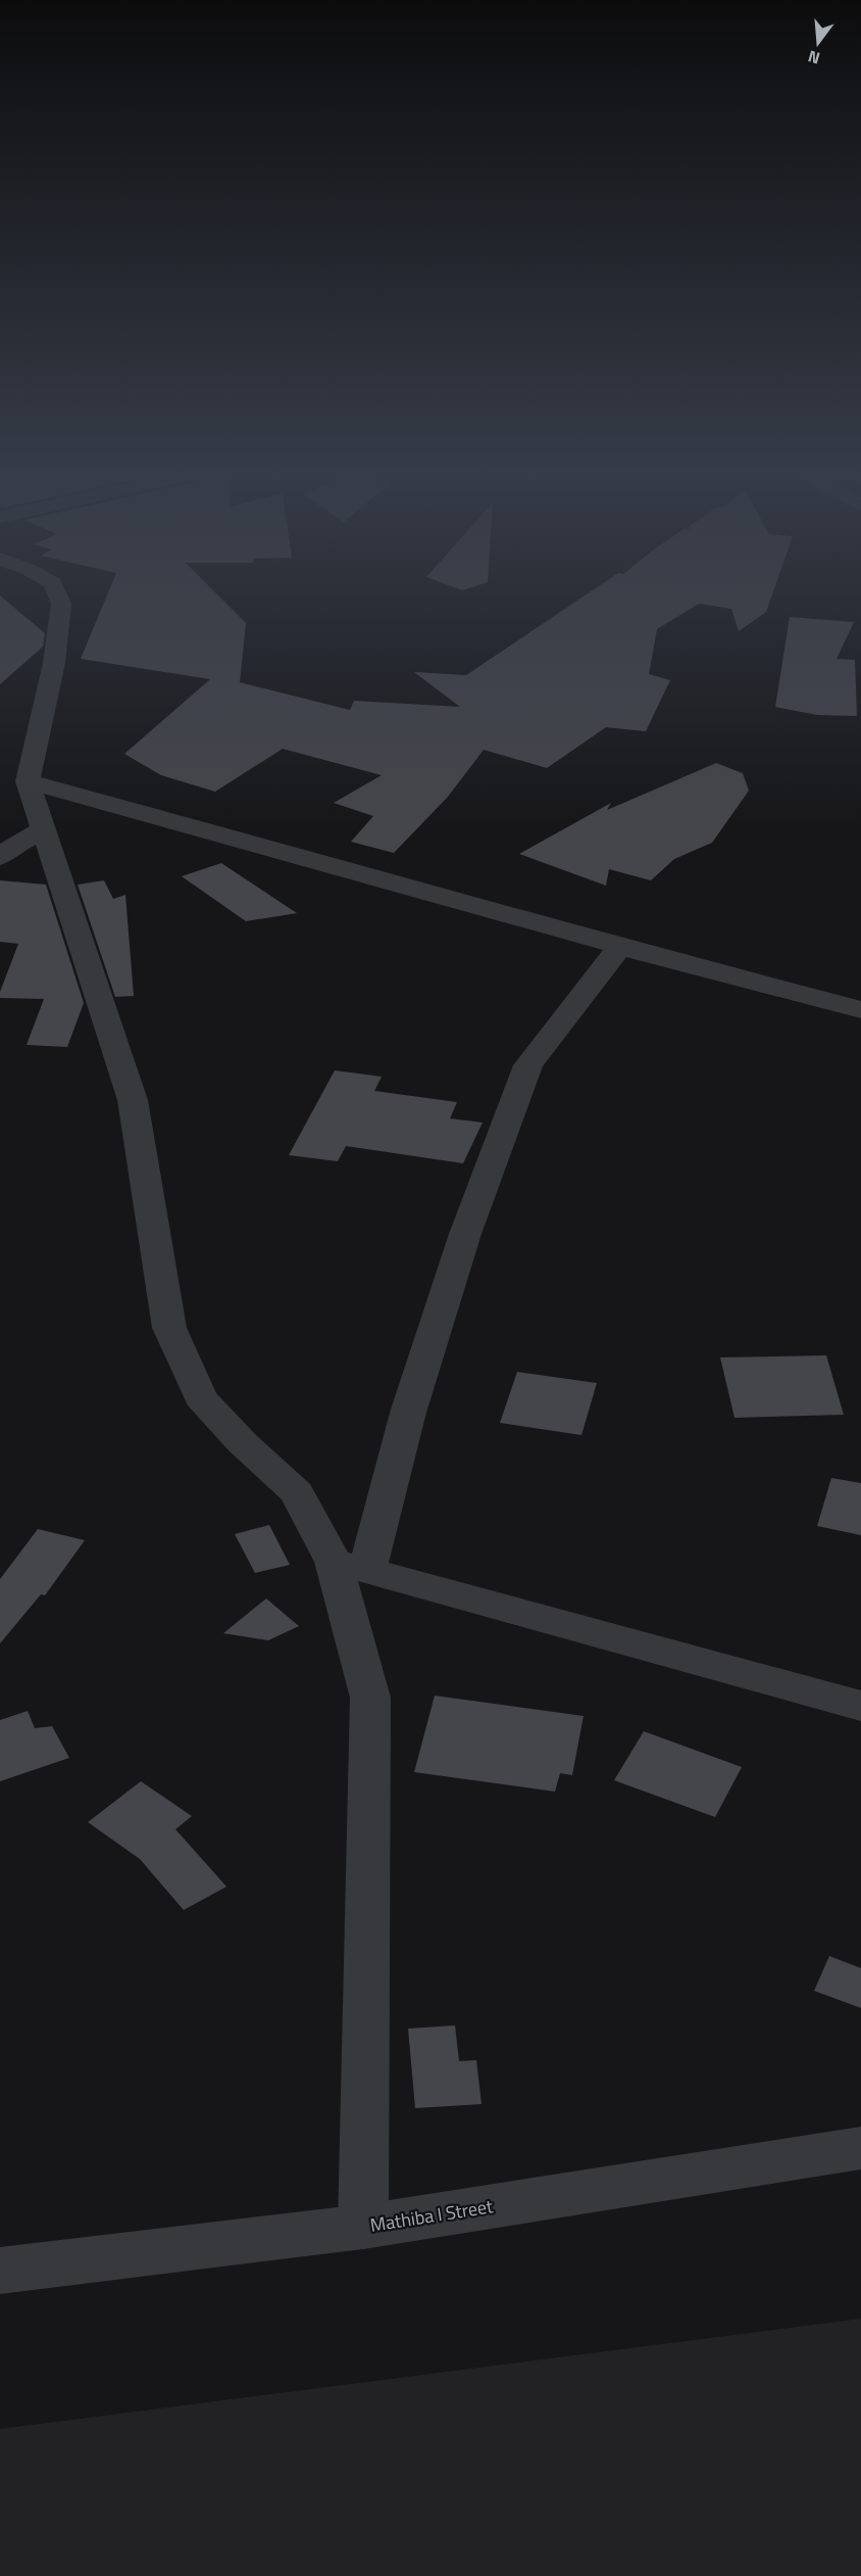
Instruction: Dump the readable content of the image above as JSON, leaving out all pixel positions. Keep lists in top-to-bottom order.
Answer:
{
  "streets": {
    "street": ["Mathiba I Street"]
  },
  "north": "bottom"
}
